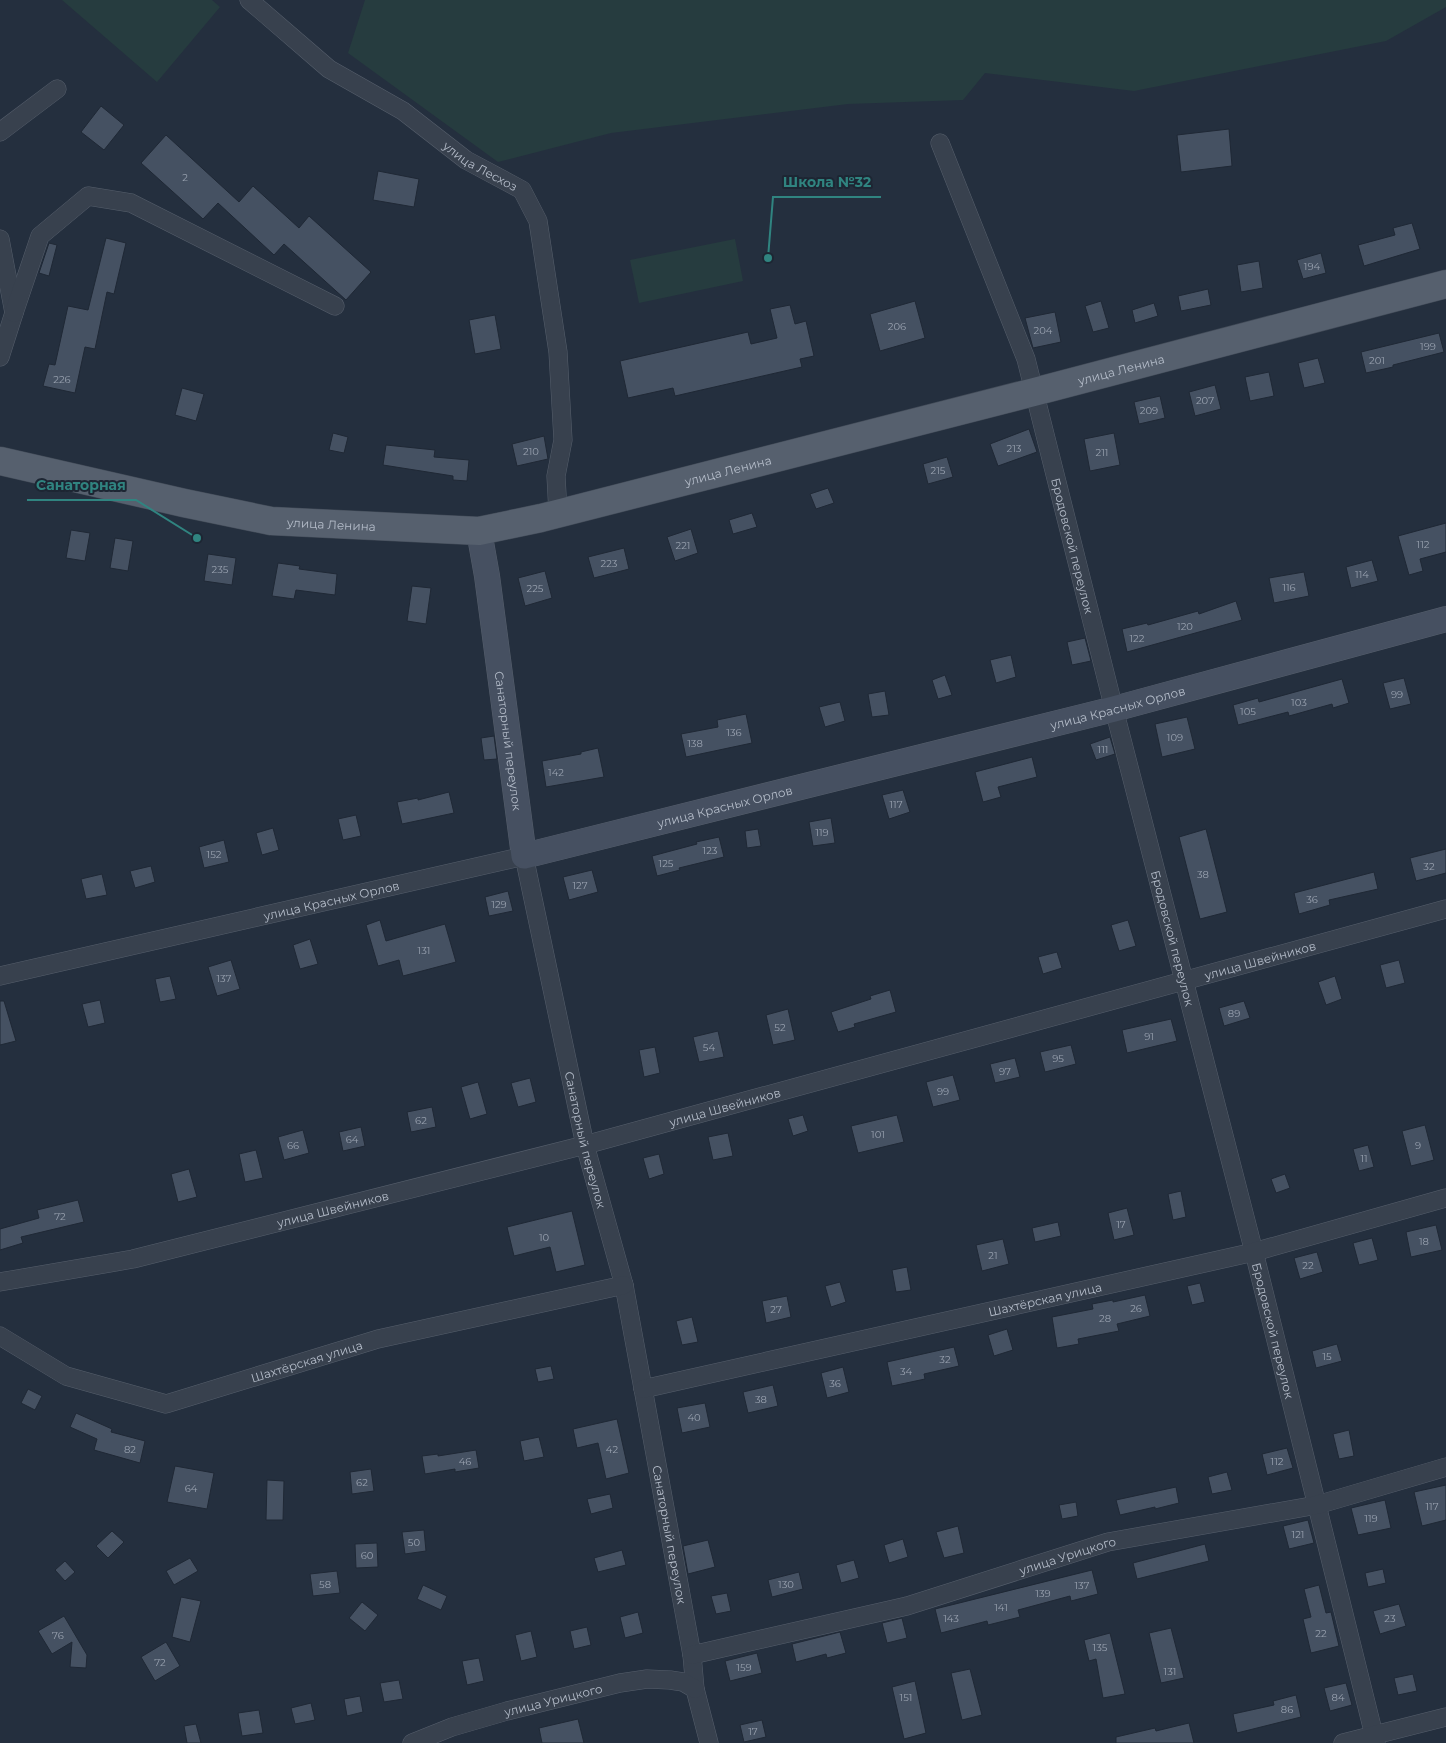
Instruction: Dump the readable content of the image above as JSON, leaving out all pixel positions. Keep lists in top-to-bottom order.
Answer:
{
  "streets": {
    "main road": ["улица Ленина"],
    "street": [
      "улица Лесхоз",
      "Бродовской переулок",
      "улица Красных Орлов",
      "Санаторный переулок",
      "улица Швейников",
      "Шахтёрская улица",
      "улица Урицкого"
    ]
  },
  "crossings": [
    ["улица Лесхоз", "улица Ленина"],
    ["улица Ленина", "Бродовской переулок"],
    ["улица Ленина", "Санаторный переулок"],
    ["Бродовской переулок", "улица Красных Орлов"],
    ["Бродовской переулок", "улица Швейников"],
    ["Бродовской переулок", "Шахтёрская улица"],
    ["Бродовской переулок", "улица Урицкого"],
    ["улица Красных Орлов", "Санаторный переулок"],
    ["Санаторный переулок", "улица Швейников"],
    ["Санаторный переулок", "Шахтёрская улица"],
    ["Санаторный переулок", "улица Урицкого"]
  ],
  "places": ["Школа №32", "Санаторная"],
  "house_numbers": [
    "2",
    "194",
    "206",
    "204",
    "199",
    "201",
    "226",
    "207",
    "209",
    "213",
    "210",
    "211",
    "215",
    "112",
    "221",
    "223",
    "235",
    "114",
    "116",
    "225",
    "120",
    "122",
    "99",
    "103",
    "105",
    "136",
    "109",
    "138",
    "111",
    "142",
    "117",
    "119",
    "123",
    "152",
    "125",
    "32",
    "38",
    "127",
    "36",
    "129",
    "131",
    "137",
    "89",
    "52",
    "91",
    "54",
    "95",
    "97",
    "99",
    "62",
    "101",
    "64",
    "66",
    "9",
    "11",
    "72",
    "17",
    "10",
    "18",
    "21",
    "22",
    "26",
    "27",
    "28",
    "15",
    "32",
    "34",
    "36",
    "38",
    "40",
    "82",
    "42",
    "46",
    "112",
    "62",
    "64",
    "117",
    "119",
    "121",
    "50",
    "60",
    "58",
    "130",
    "137",
    "139",
    "141",
    "143",
    "23",
    "22",
    "76",
    "135",
    "72",
    "159",
    "131",
    "151",
    "84",
    "86",
    "17"
  ]
}
